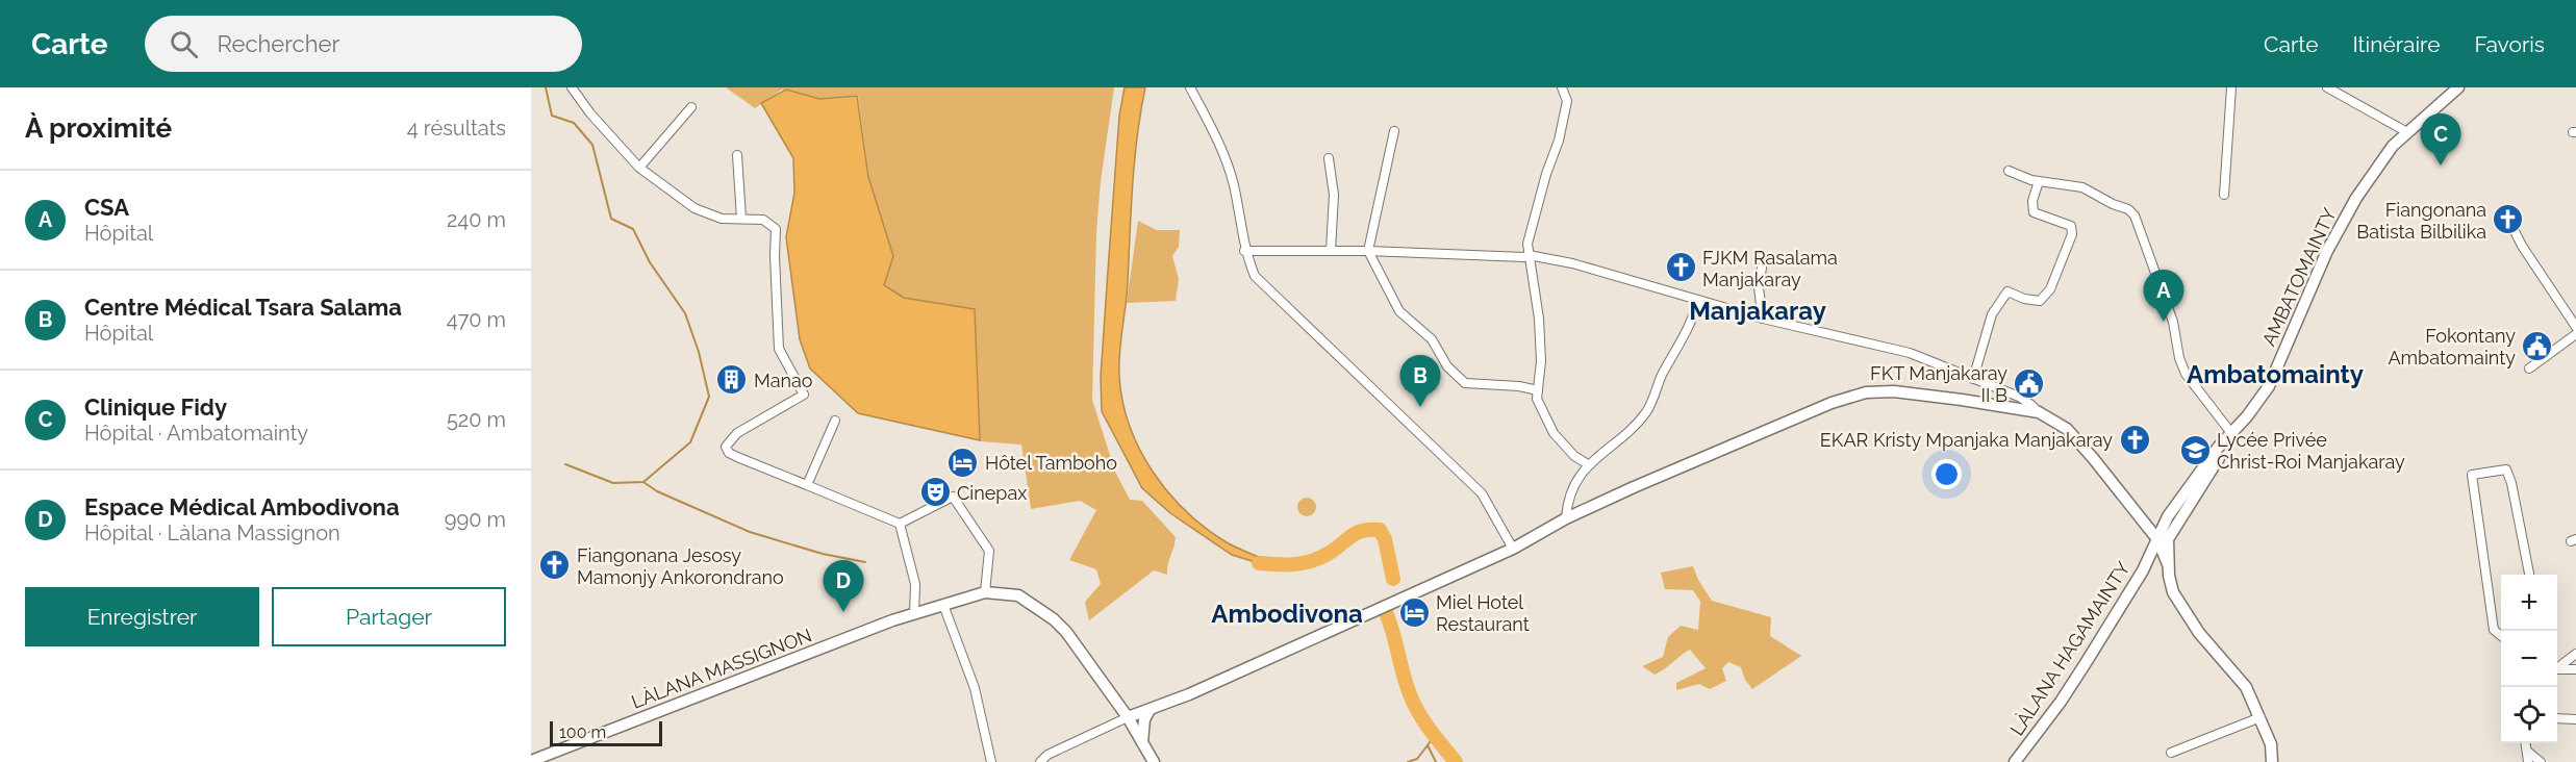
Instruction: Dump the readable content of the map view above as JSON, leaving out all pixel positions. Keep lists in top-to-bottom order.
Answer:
{
  "streets": {
    "main road": ["AMBATOMAINTY", "LÀLANA HAGAMAINTY", "LÀLANA MASSIGNON"]
  },
  "districts": ["Manjakaray", "Ambatomainty", "Ambodivona"],
  "places": {
    "church": [
      "Fiangonana Batista Bilbilika",
      "FJKM Rasalama Manjakaray",
      "EKAR Kristy Mpanjaka Manjakaray",
      "Fiangonana Jesosy Mamonjy Ankorondrano"
    ],
    "public building": ["Fokontany Ambatomainty", "FKT Manjakaray II B"],
    "building": ["Manao"],
    "school or university": ["Lycée Privée Christ-Roi Manjakaray"],
    "hotel": ["Hôtel Tamboho", "Miel Hotel Restaurant"],
    "theatre": ["Cinepax"]
  },
  "scale_bar": "100 m",
  "page": {
    "header": "Carte",
    "search": "Rechercher",
    "nav": ["Carte", "Itinéraire", "Favoris"],
    "heading": ["À proximité", "4 résultats"],
    "pins": [
      "C",
      "A",
      "B",
      "D"
    ],
    "list": [
      {
        "mark": "A",
        "name": "CSA",
        "note": "Hôpital",
        "value": "240 m"
      },
      {
        "mark": "B",
        "name": "Centre Médical Tsara Salama",
        "note": "Hôpital",
        "value": "470 m"
      },
      {
        "mark": "C",
        "name": "Clinique Fidy",
        "note": "Hôpital · Ambatomainty",
        "value": "520 m"
      },
      {
        "mark": "D",
        "name": "Espace Médical Ambodivona",
        "note": "Hôpital · Làlana Massignon",
        "value": "990 m"
      }
    ],
    "buttons": ["Enregistrer", "Partager"],
    "map_buttons": ["+", "−"],
    "scale": "100 m"
  }
}
